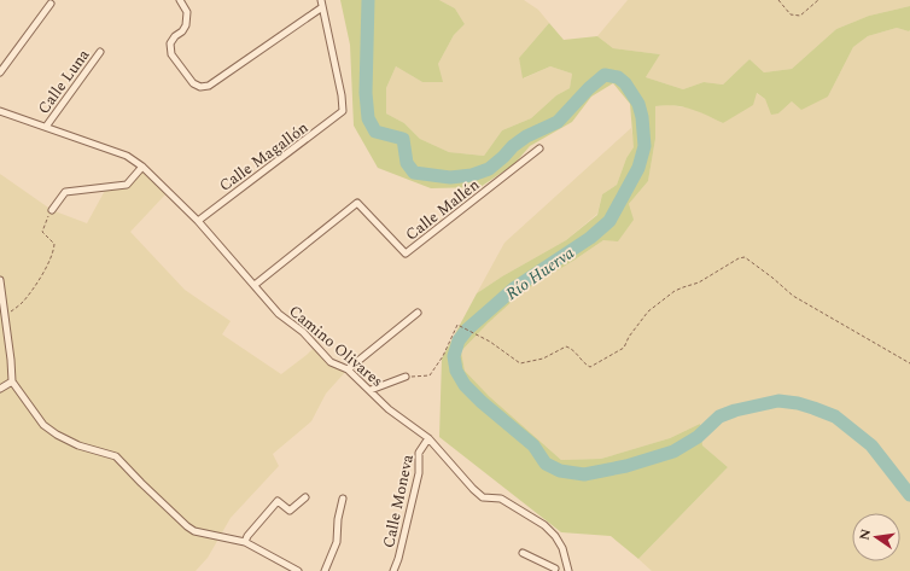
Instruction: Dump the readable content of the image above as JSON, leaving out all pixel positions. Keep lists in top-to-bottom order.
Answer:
{
  "streets": {
    "street": [
      "Calle Luna",
      "Calle Magallón",
      "Calle Mallén",
      "Camino Olivares",
      "Calle Moneva"
    ]
  },
  "crossings": [
    ["Calle Luna", "Camino Olivares"],
    ["Calle Magallón", "Camino Olivares"],
    ["Calle Mallén", "Camino Olivares"],
    ["Camino Olivares", "Calle Moneva"]
  ],
  "water": ["Río Huerva"],
  "north": "left"
}
